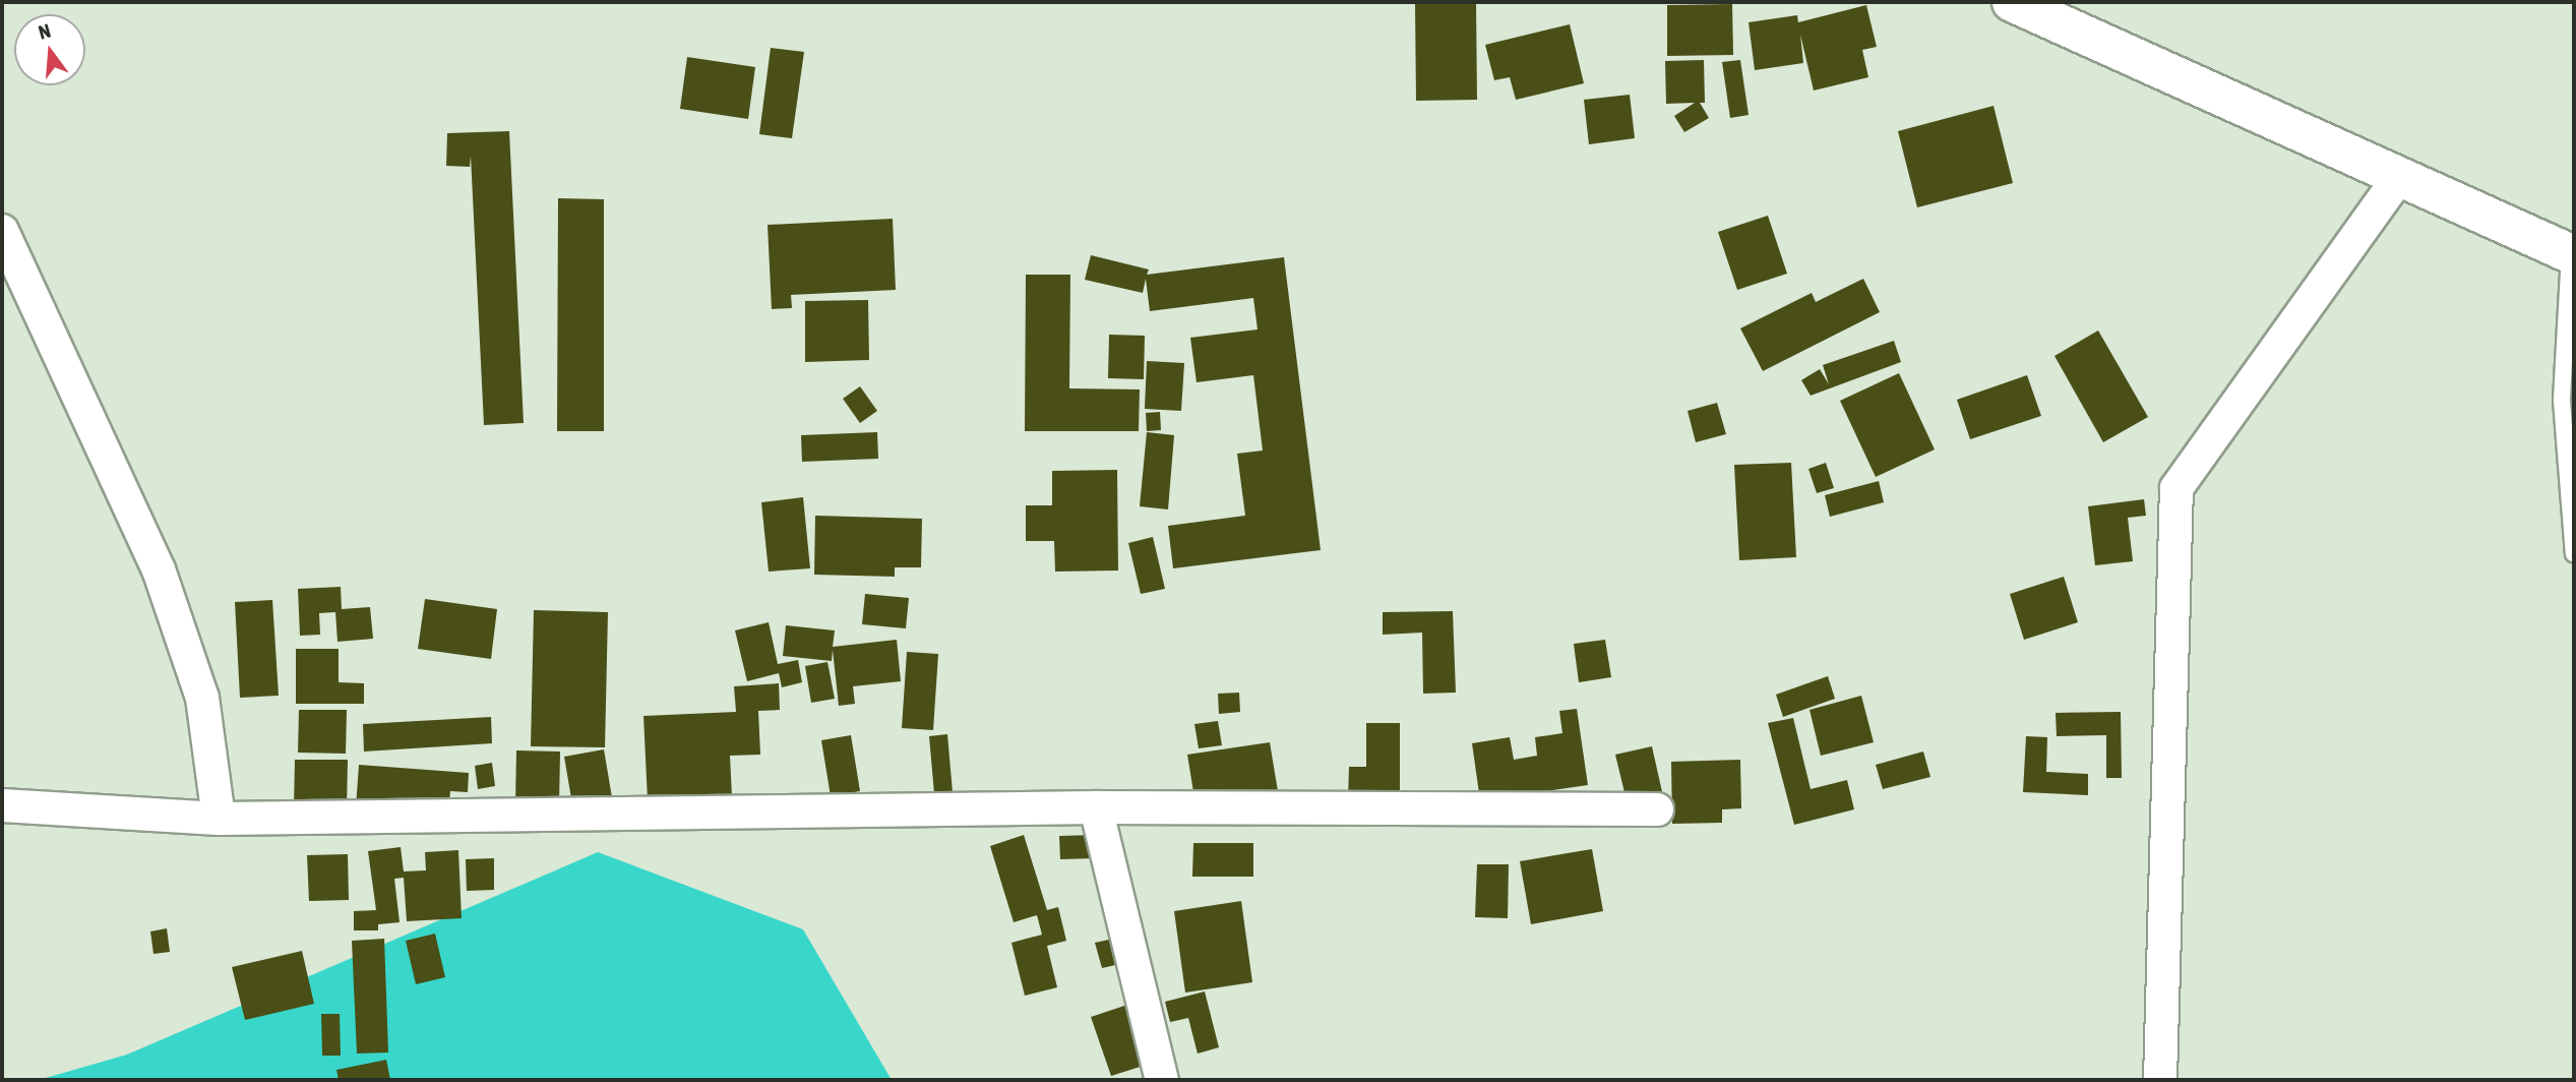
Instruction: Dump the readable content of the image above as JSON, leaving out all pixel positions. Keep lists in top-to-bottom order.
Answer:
{
  "north": "top"
}
